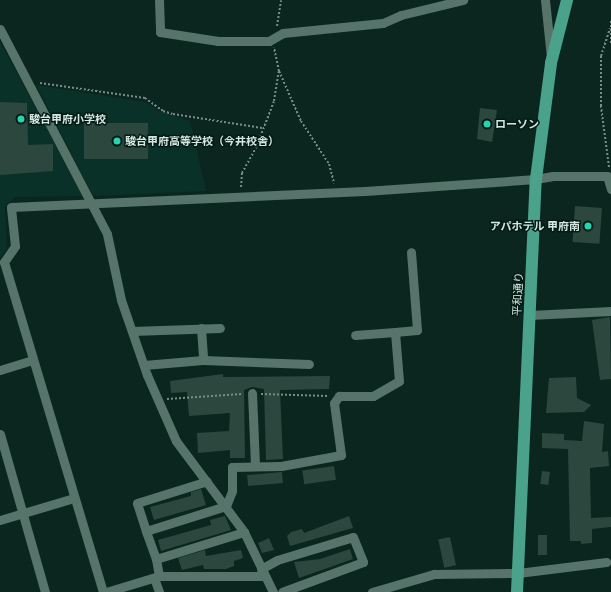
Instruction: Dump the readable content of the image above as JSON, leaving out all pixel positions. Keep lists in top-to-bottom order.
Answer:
{
  "streets": {
    "highway": ["平和通り"]
  },
  "places": [
    "駿台甲府小学校",
    "ローソン",
    "駿台甲府高等学校（今井校舎）",
    "アパホテル 甲府南"
  ]
}
